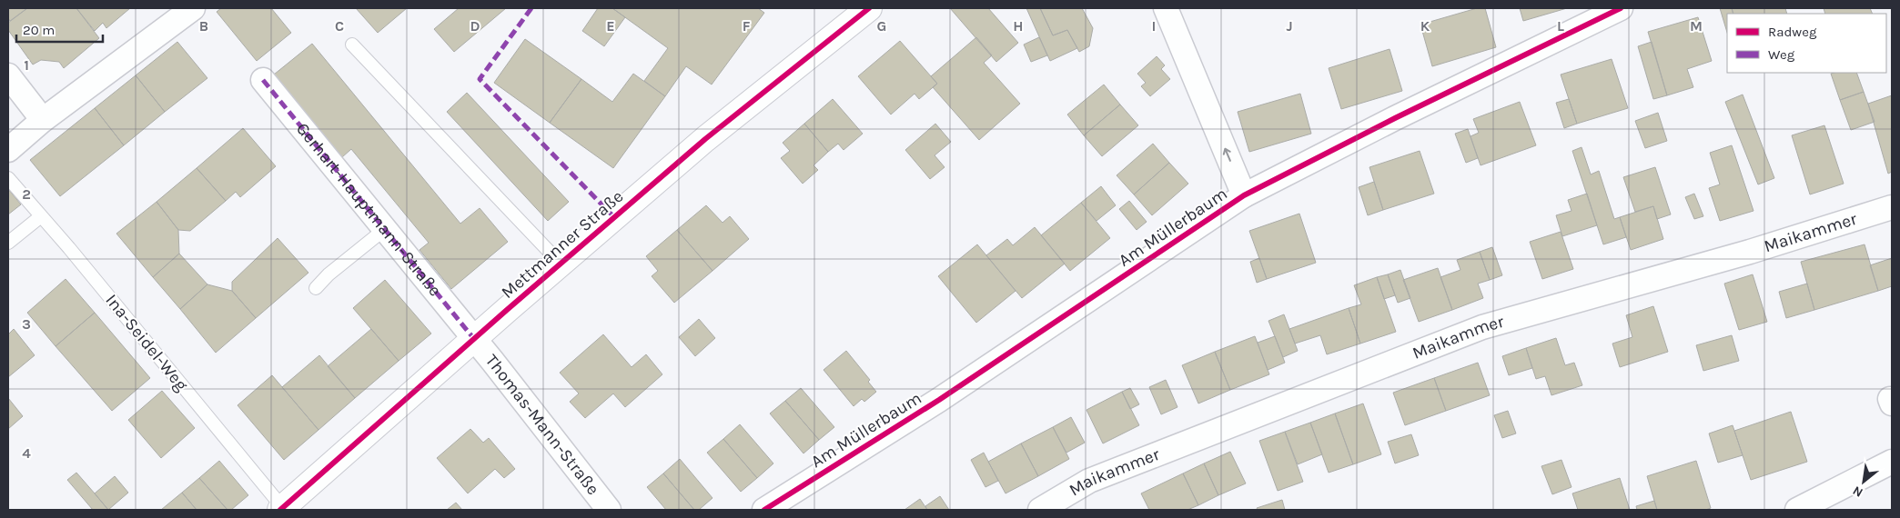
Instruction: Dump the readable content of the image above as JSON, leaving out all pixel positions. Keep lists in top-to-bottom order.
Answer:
{
  "streets": {
    "main road": ["Mettmanner Straße"],
    "street": [
      "Gerhart-Hauptmann-Straße",
      "Am Müllerbaum",
      "Maikammer",
      "Thomas-Mann-Straße"
    ],
    "lane": ["Ina-Seidel-Weg"]
  },
  "crossings": [
    ["Gerhart-Hauptmann-Straße", "Mettmanner Straße"],
    ["Gerhart-Hauptmann-Straße", "Thomas-Mann-Straße"],
    ["Mettmanner Straße", "Ina-Seidel-Weg"],
    ["Mettmanner Straße", "Thomas-Mann-Straße"]
  ],
  "legend": ["Radweg", "Weg"],
  "scale_bar": "20 m",
  "north": "bottom left",
  "grid": {
    "columns": [
      "B",
      "C",
      "D",
      "E",
      "F",
      "G",
      "H",
      "I",
      "J",
      "K",
      "L",
      "M"
    ],
    "rows": [
      "1",
      "2",
      "3",
      "4"
    ]
  }
}
